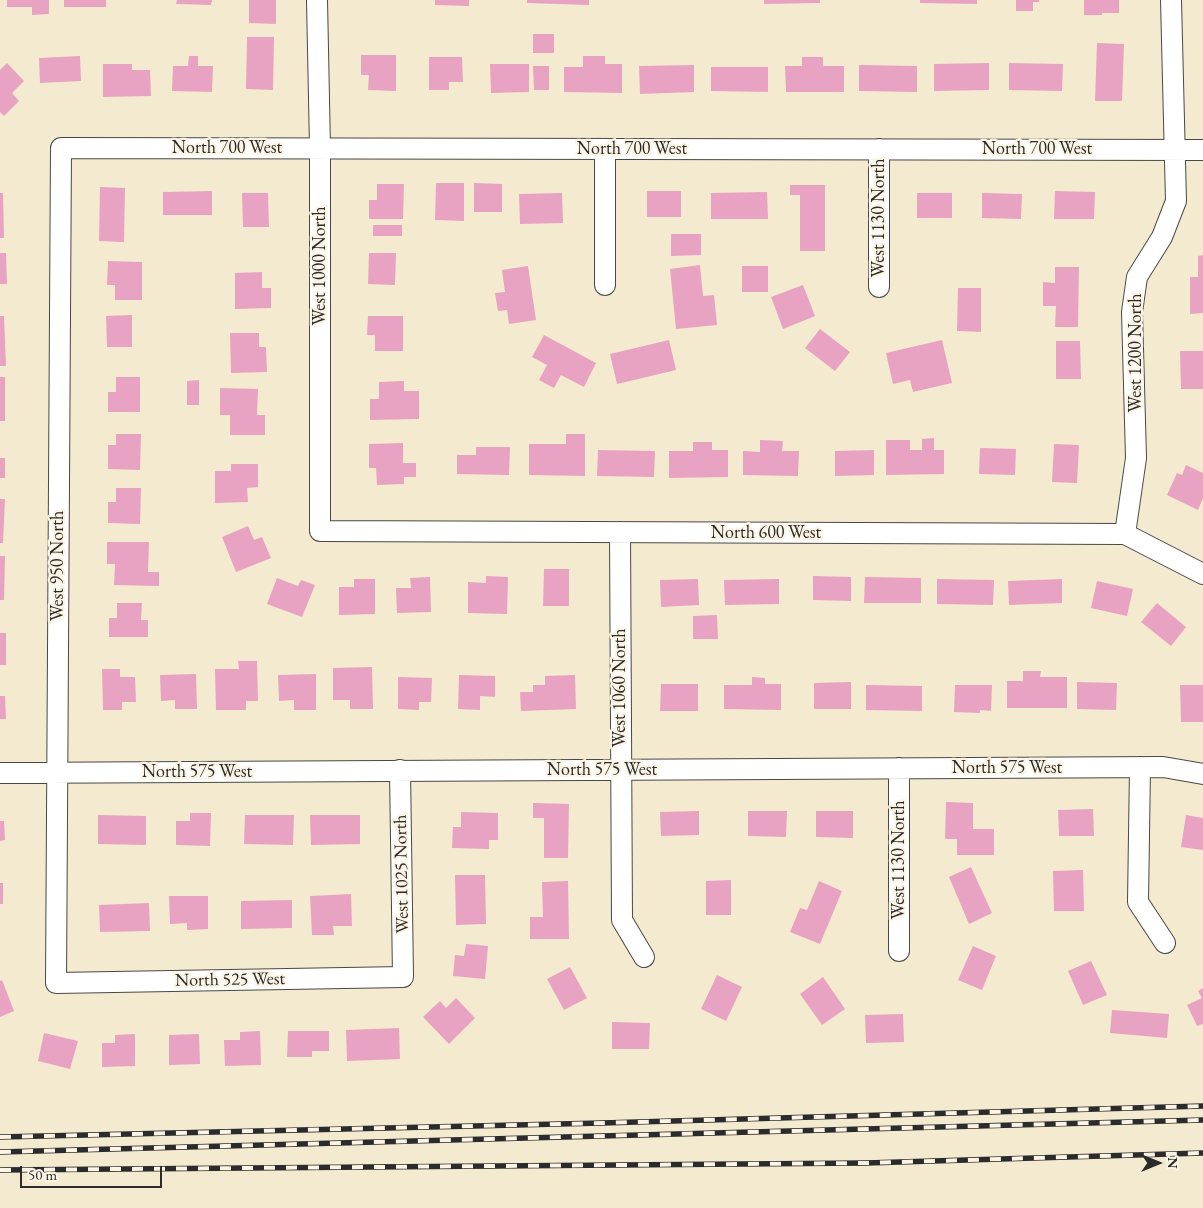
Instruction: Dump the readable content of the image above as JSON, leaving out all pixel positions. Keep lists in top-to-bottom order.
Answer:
{
  "streets": {
    "street": [
      "North 700 West",
      "West 1130 North",
      "West 1000 North",
      "West 1200 North",
      "North 600 West",
      "West 950 North",
      "West 1060 North",
      "North 575 West",
      "West 1025 North",
      "North 525 West"
    ]
  },
  "crossings": [
    ["North 700 West", "West 1130 North"],
    ["North 700 West", "West 1000 North"],
    ["North 700 West", "West 1200 North"],
    ["North 700 West", "West 950 North"],
    ["West 1130 North", "North 575 West"],
    ["West 1000 North", "North 600 West"],
    ["West 1200 North", "North 600 West"],
    ["North 600 West", "West 1060 North"],
    ["West 950 North", "North 575 West"],
    ["West 950 North", "North 525 West"],
    ["West 1060 North", "North 575 West"],
    ["North 575 West", "West 1025 North"],
    ["West 1025 North", "North 525 West"]
  ],
  "scale_bar": "50 m",
  "north": "right"
}
